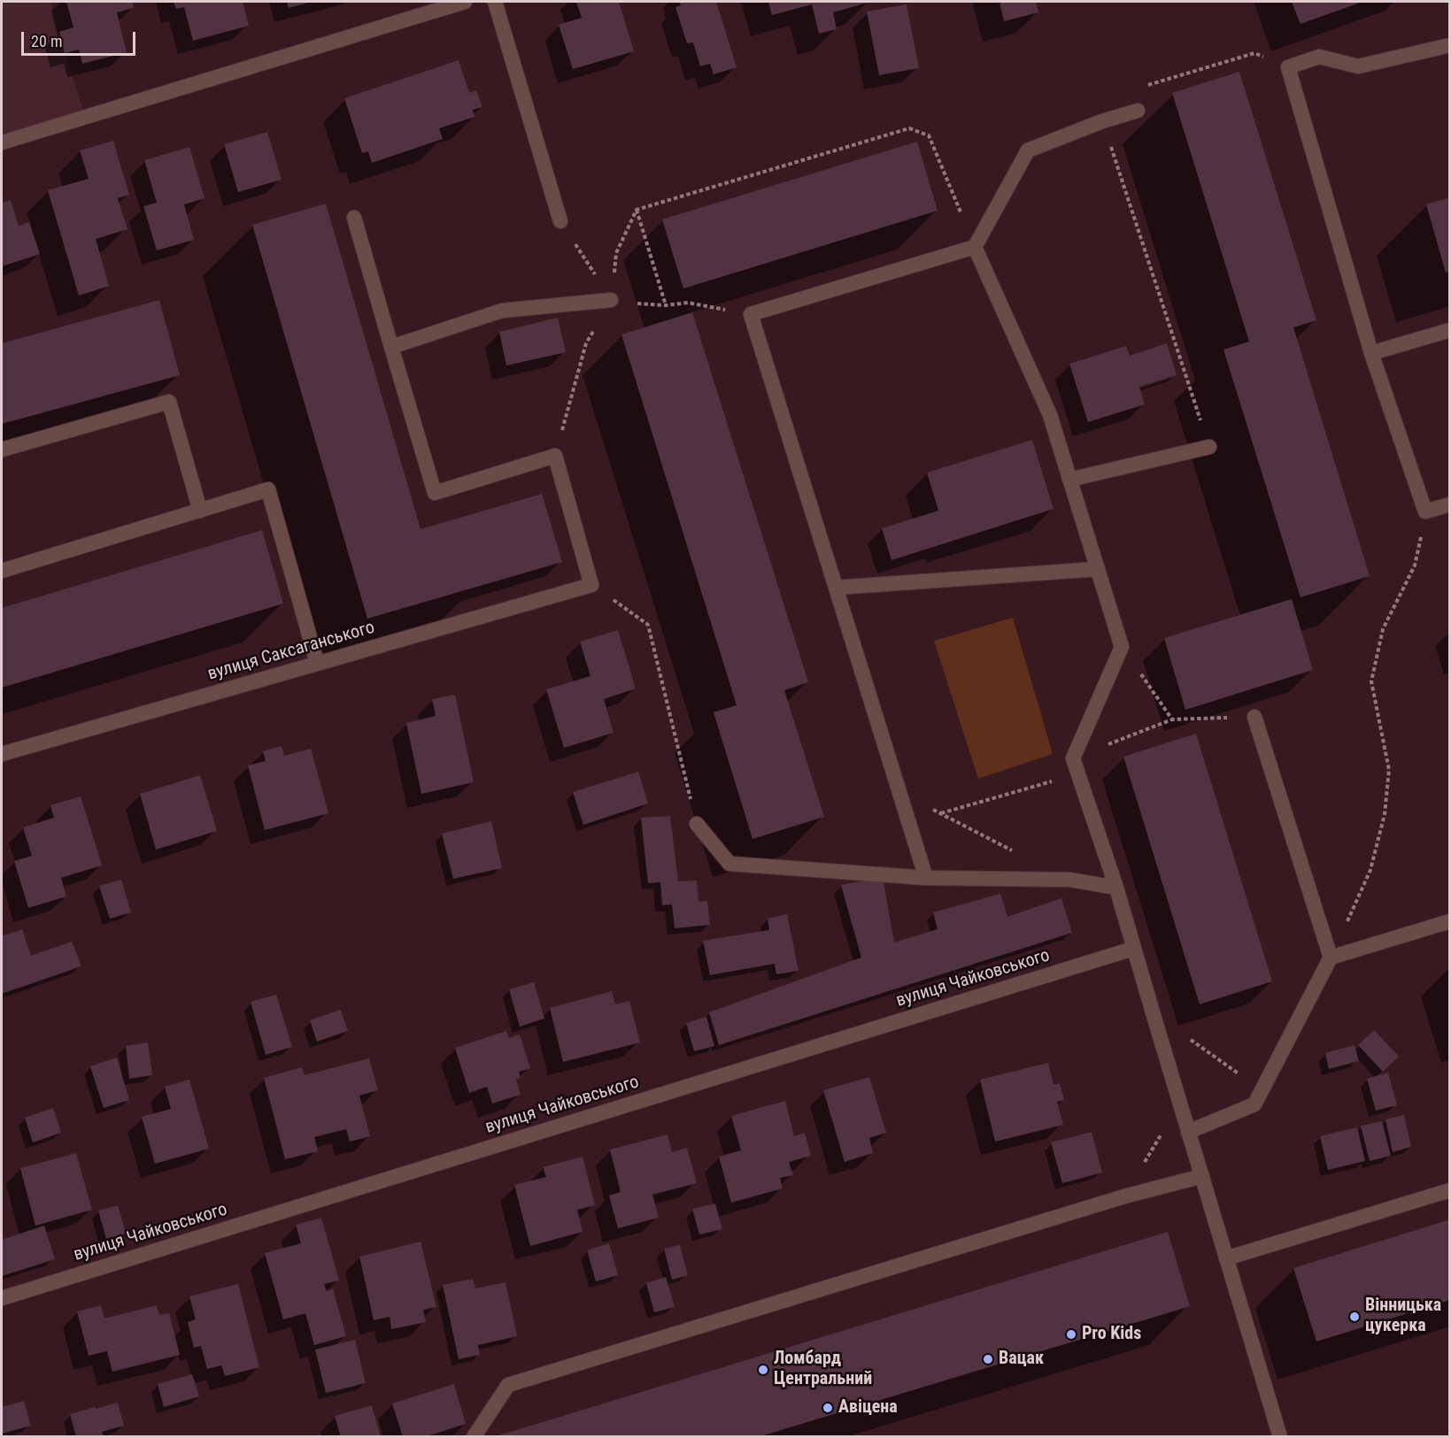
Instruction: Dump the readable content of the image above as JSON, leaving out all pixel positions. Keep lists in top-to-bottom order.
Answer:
{
  "streets": {
    "street": ["вулиця Саксаганського", "вулиця Чайковського"]
  },
  "places": [
    "Вінницька цукерка",
    "Pro Kids",
    "Вацак",
    "Ломбард Центральний",
    "Авіцена"
  ],
  "scale_bar": "20 m"
}
